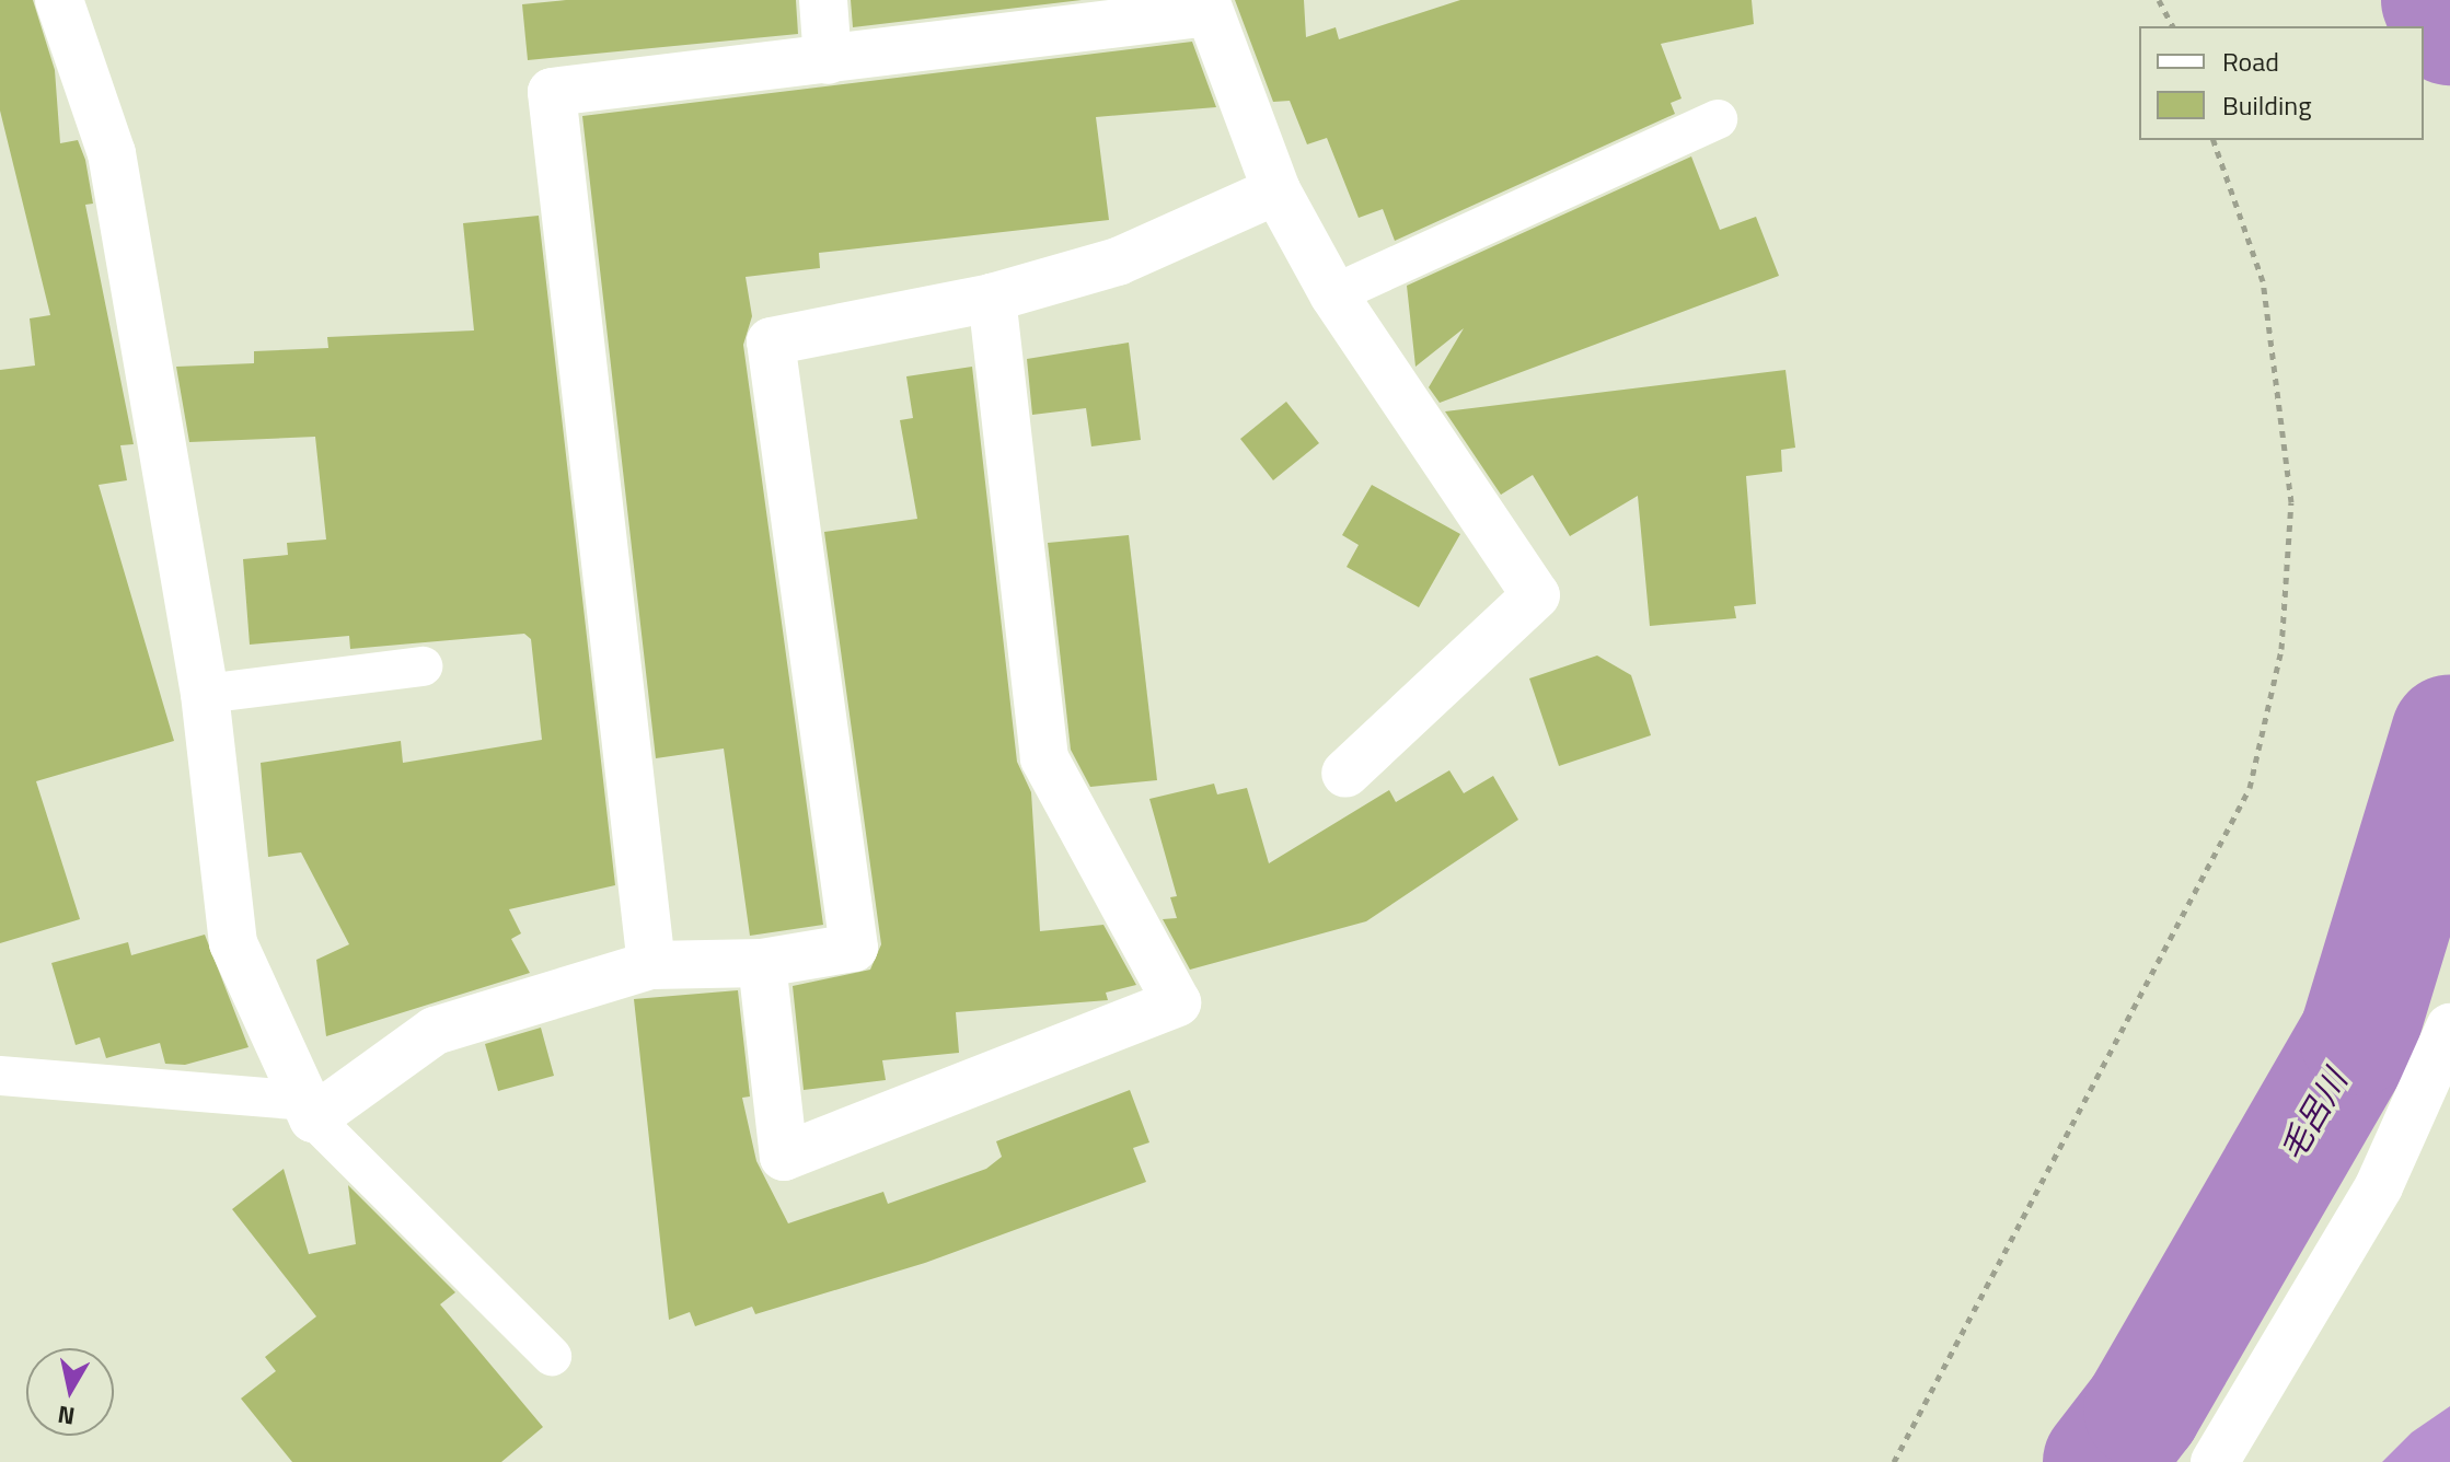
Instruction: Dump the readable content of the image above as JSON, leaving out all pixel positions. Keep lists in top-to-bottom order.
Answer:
{
  "water": ["毛呂川"],
  "legend": ["Road", "Building"],
  "north": "bottom"
}
